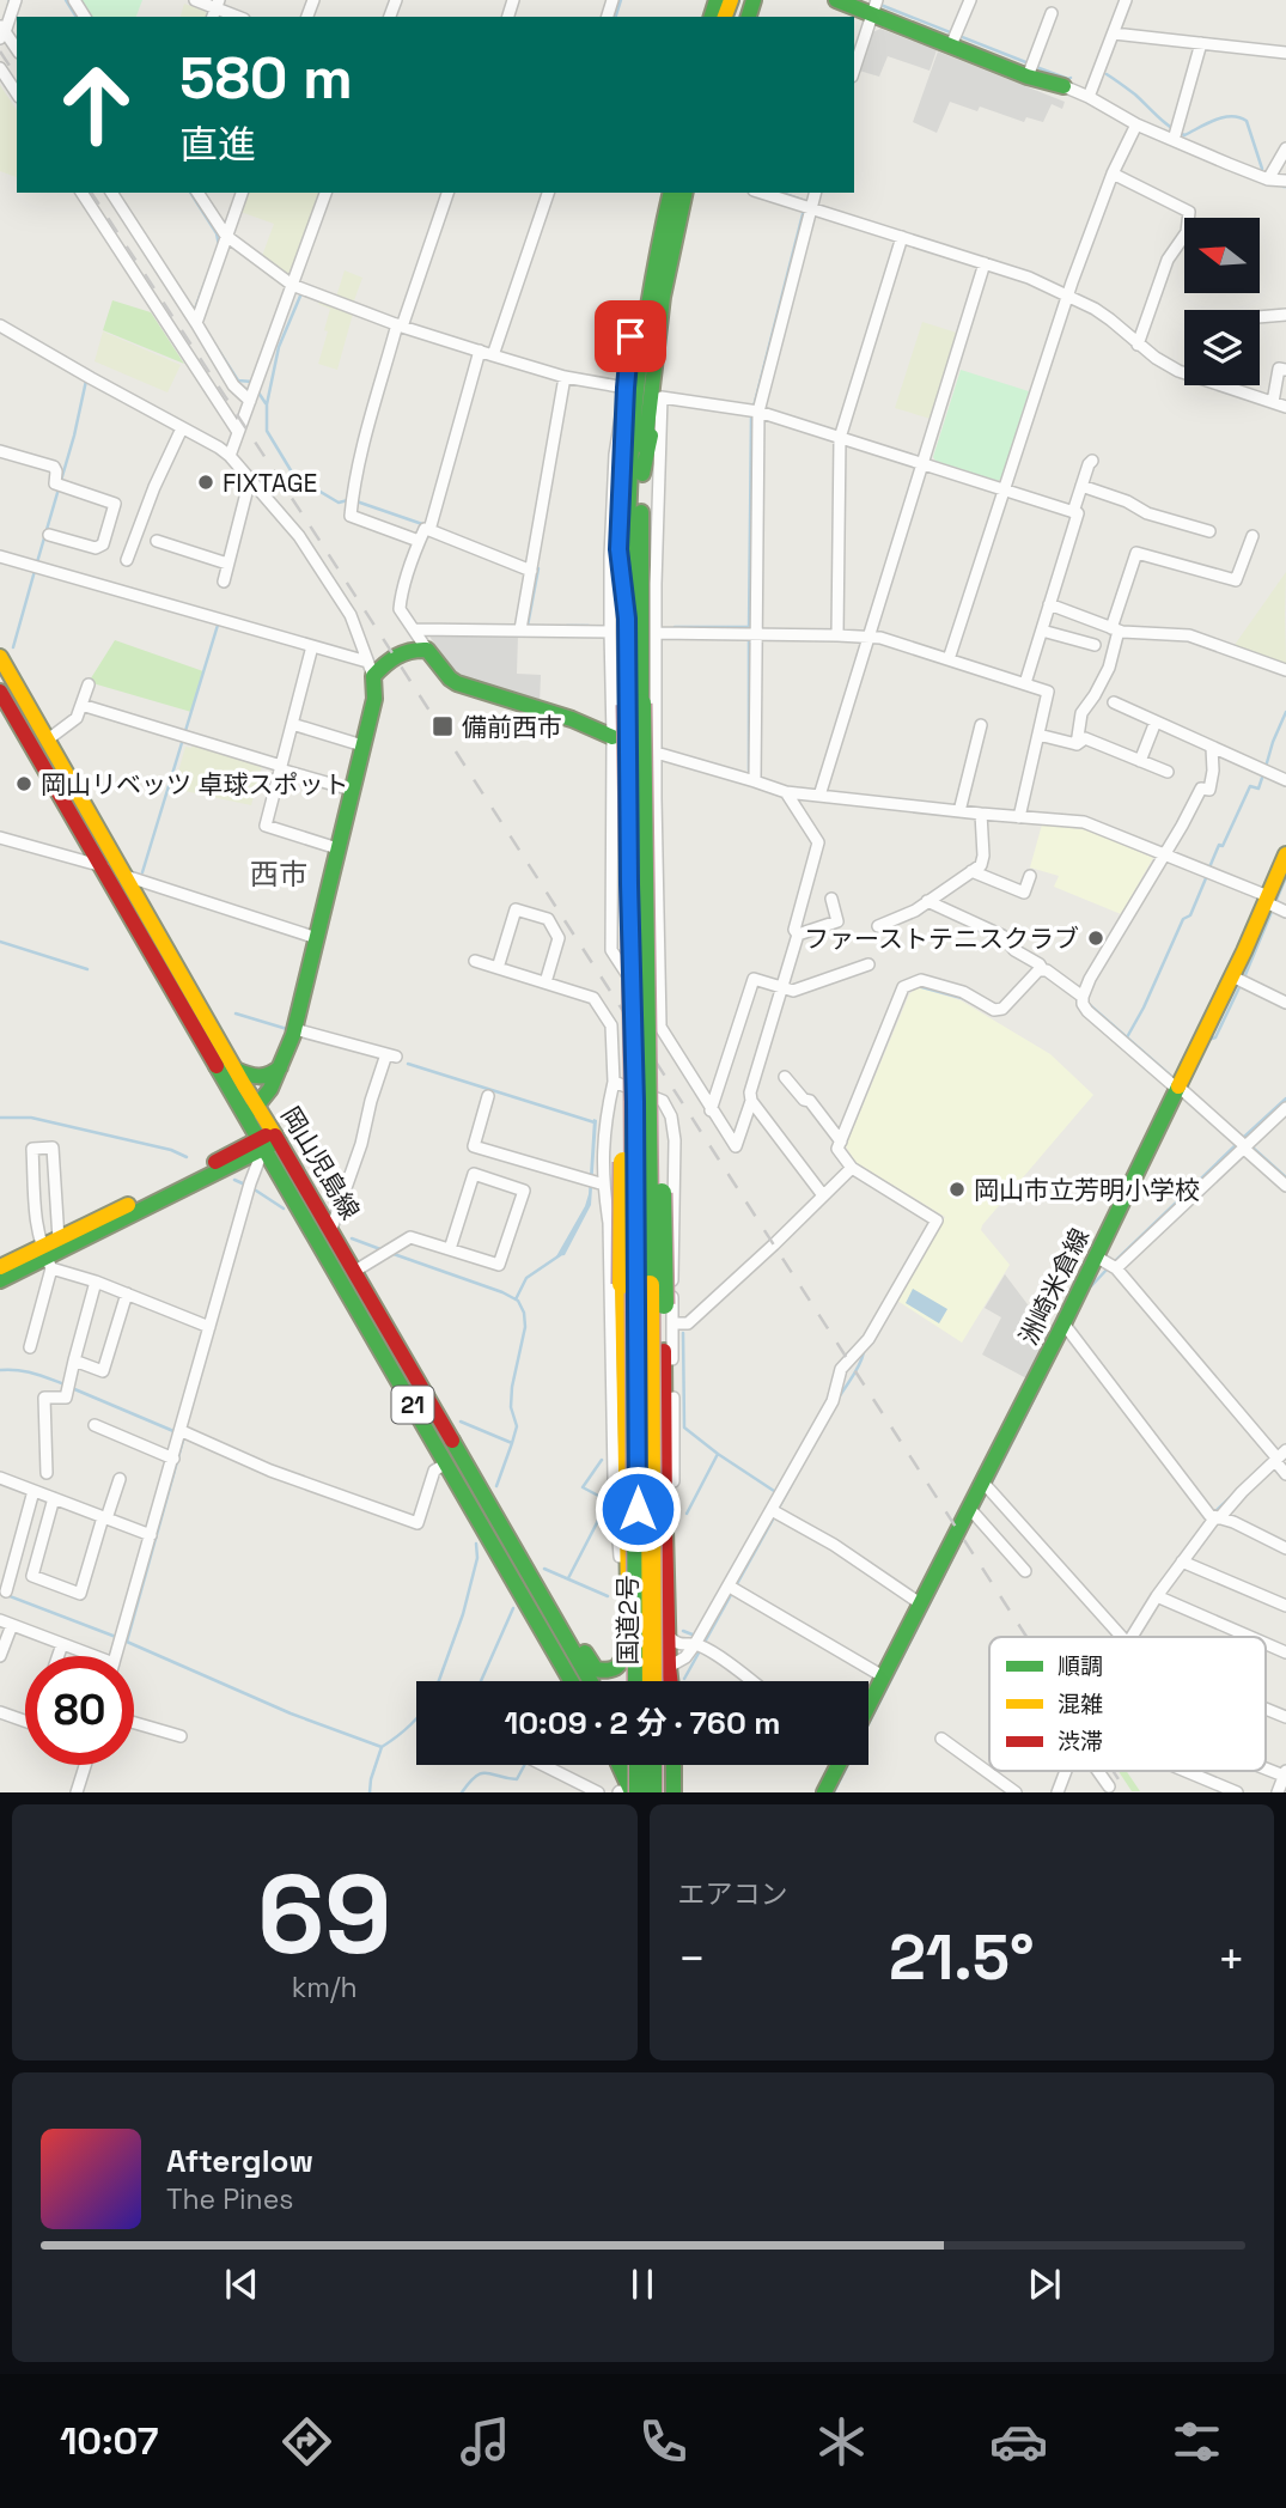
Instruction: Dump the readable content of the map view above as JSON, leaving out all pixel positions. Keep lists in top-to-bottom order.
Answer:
{
  "streets": {
    "main road": [
      "岡山児島線",
      "洲崎米倉線",
      "21",
      "国道2号"
    ]
  },
  "districts": ["西市"],
  "places": {
    "other": [
      "FIXTAGE",
      "岡山リベッツ 卓球スポット",
      "ファーストテニスクラブ",
      "岡山市立芳明小学校"
    ],
    "transit": ["備前西市"]
  },
  "legend": ["順調", "混雑", "渋滞"],
  "north": "left",
  "page": {
    "turn": ["580 m", "直進"],
    "limit": "80",
    "trip": "10:09 · 2 分 · 760 m",
    "tile": [
      ["69", "km/h"],
      "エアコン"
    ],
    "heat": ["−", "21.5°", "+"],
    "song": ["Afterglow", "The Pines"],
    "tabs": "10:07"
  }
}
